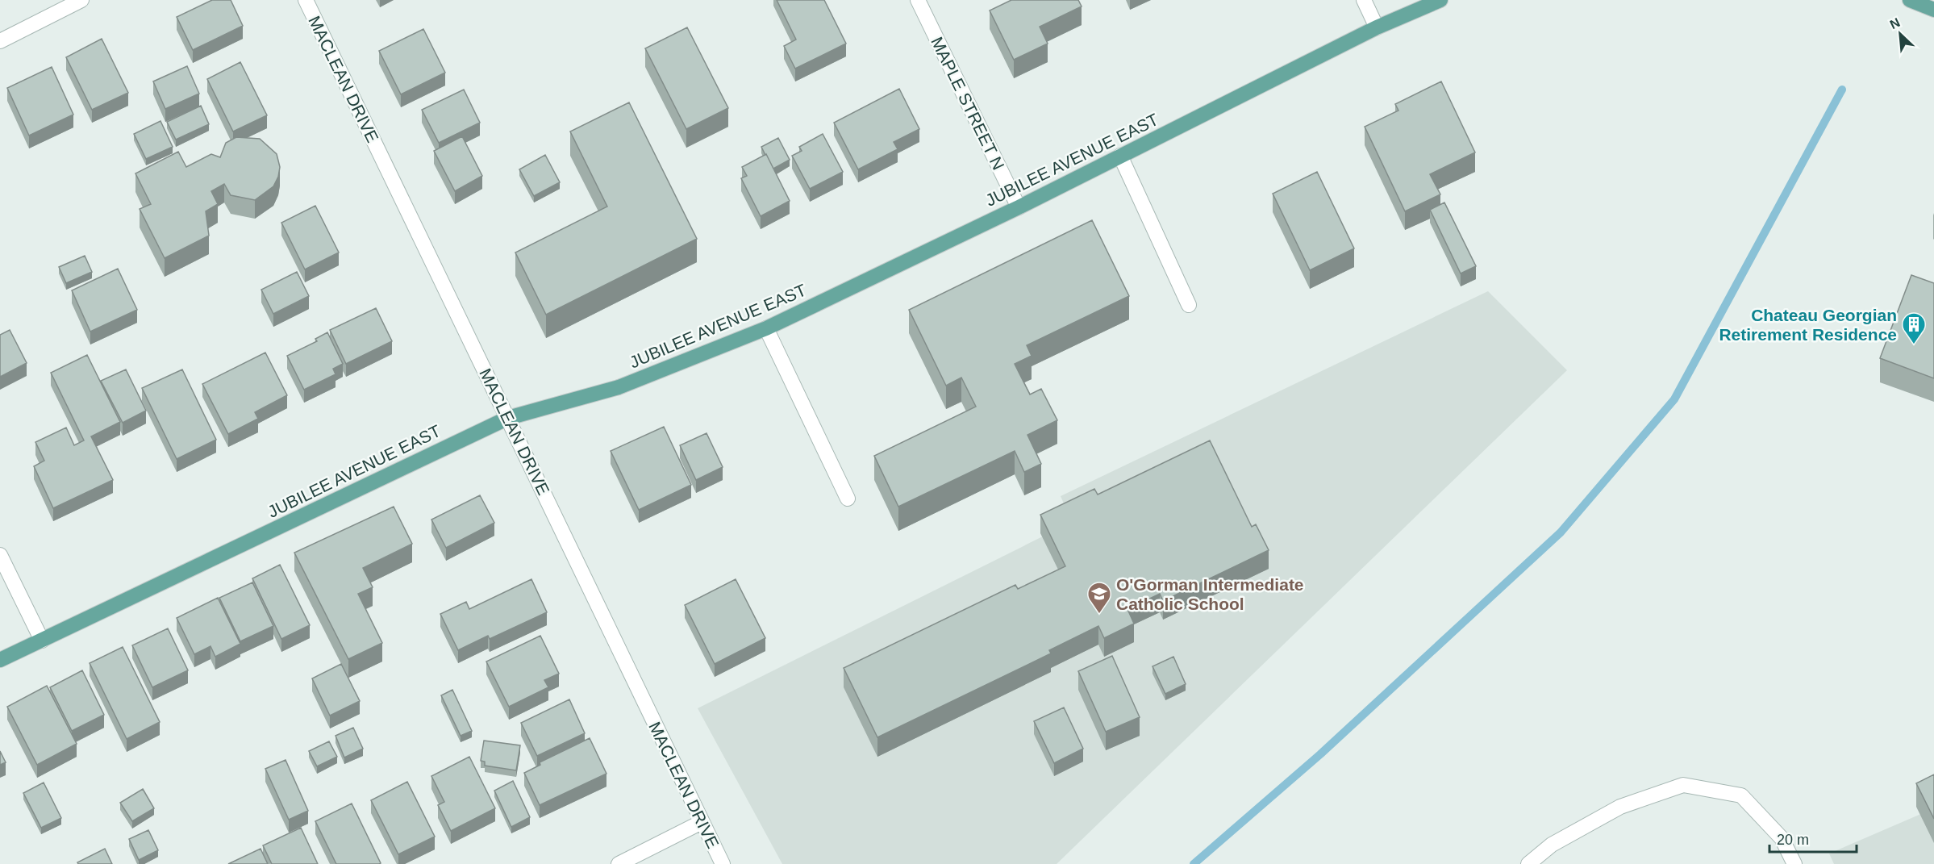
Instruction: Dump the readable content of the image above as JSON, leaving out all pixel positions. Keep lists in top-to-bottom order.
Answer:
{
  "streets": {
    "main road": ["JUBILEE AVENUE EAST"],
    "street": ["MACLEAN DRIVE", "MAPLE STREET N"]
  },
  "crossings": [
    ["MACLEAN DRIVE", "JUBILEE AVENUE EAST"],
    ["MAPLE STREET N", "JUBILEE AVENUE EAST"]
  ],
  "places": {
    "building": ["Chateau Georgian Retirement Residence"],
    "school or university": ["O'Gorman Intermediate Catholic School"]
  },
  "scale_bar": "20 m",
  "north": "top left"
}
